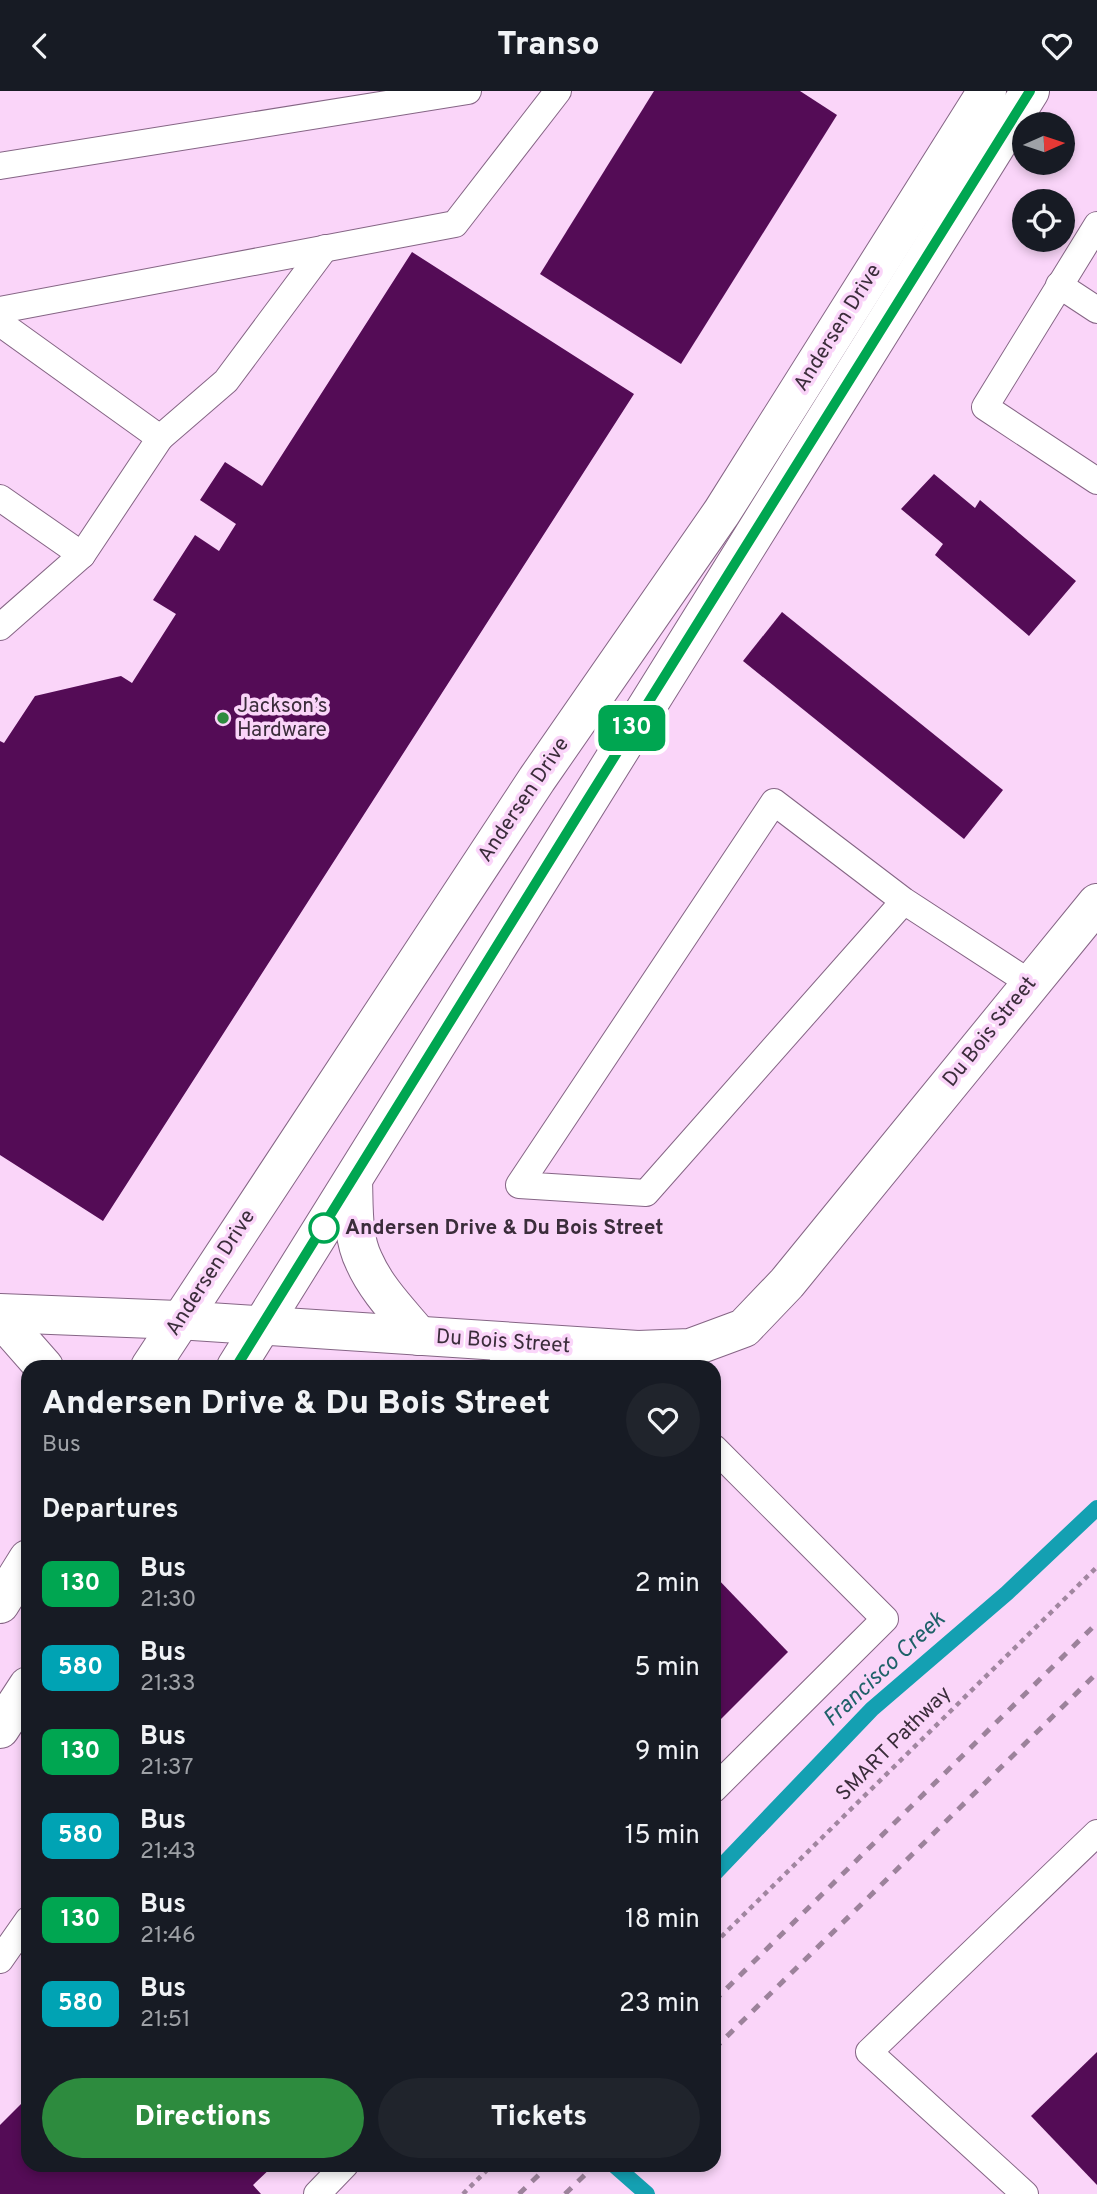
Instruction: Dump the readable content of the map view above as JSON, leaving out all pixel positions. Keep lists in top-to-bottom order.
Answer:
{
  "streets": {
    "main road": ["Andersen Drive", "Du Bois Street"],
    "path": ["SMART Pathway"]
  },
  "crossings": [
    ["Andersen Drive", "Du Bois Street"]
  ],
  "water": ["Francisco Creek"],
  "places": ["Jackson’s Hardware", "Andersen Drive & Du Bois Street"],
  "lines": ["bus line 130"],
  "north": "right",
  "page": {
    "header": "Transo",
    "on_map": "130",
    "heading": [
      ["Andersen Drive & Du Bois Street", "Bus"],
      "Departures"
    ],
    "list": [
      {
        "mark": "130",
        "name": "Bus",
        "note": "21:30",
        "value": "2 min"
      },
      {
        "mark": "580",
        "name": "Bus",
        "note": "21:33",
        "value": "5 min"
      },
      {
        "mark": "130",
        "name": "Bus",
        "note": "21:37",
        "value": "9 min"
      },
      {
        "mark": "580",
        "name": "Bus",
        "note": "21:43",
        "value": "15 min"
      },
      {
        "mark": "130",
        "name": "Bus",
        "note": "21:46",
        "value": "18 min"
      },
      {
        "mark": "580",
        "name": "Bus",
        "note": "21:51",
        "value": "23 min"
      }
    ],
    "buttons": ["Directions", "Tickets"]
  }
}
